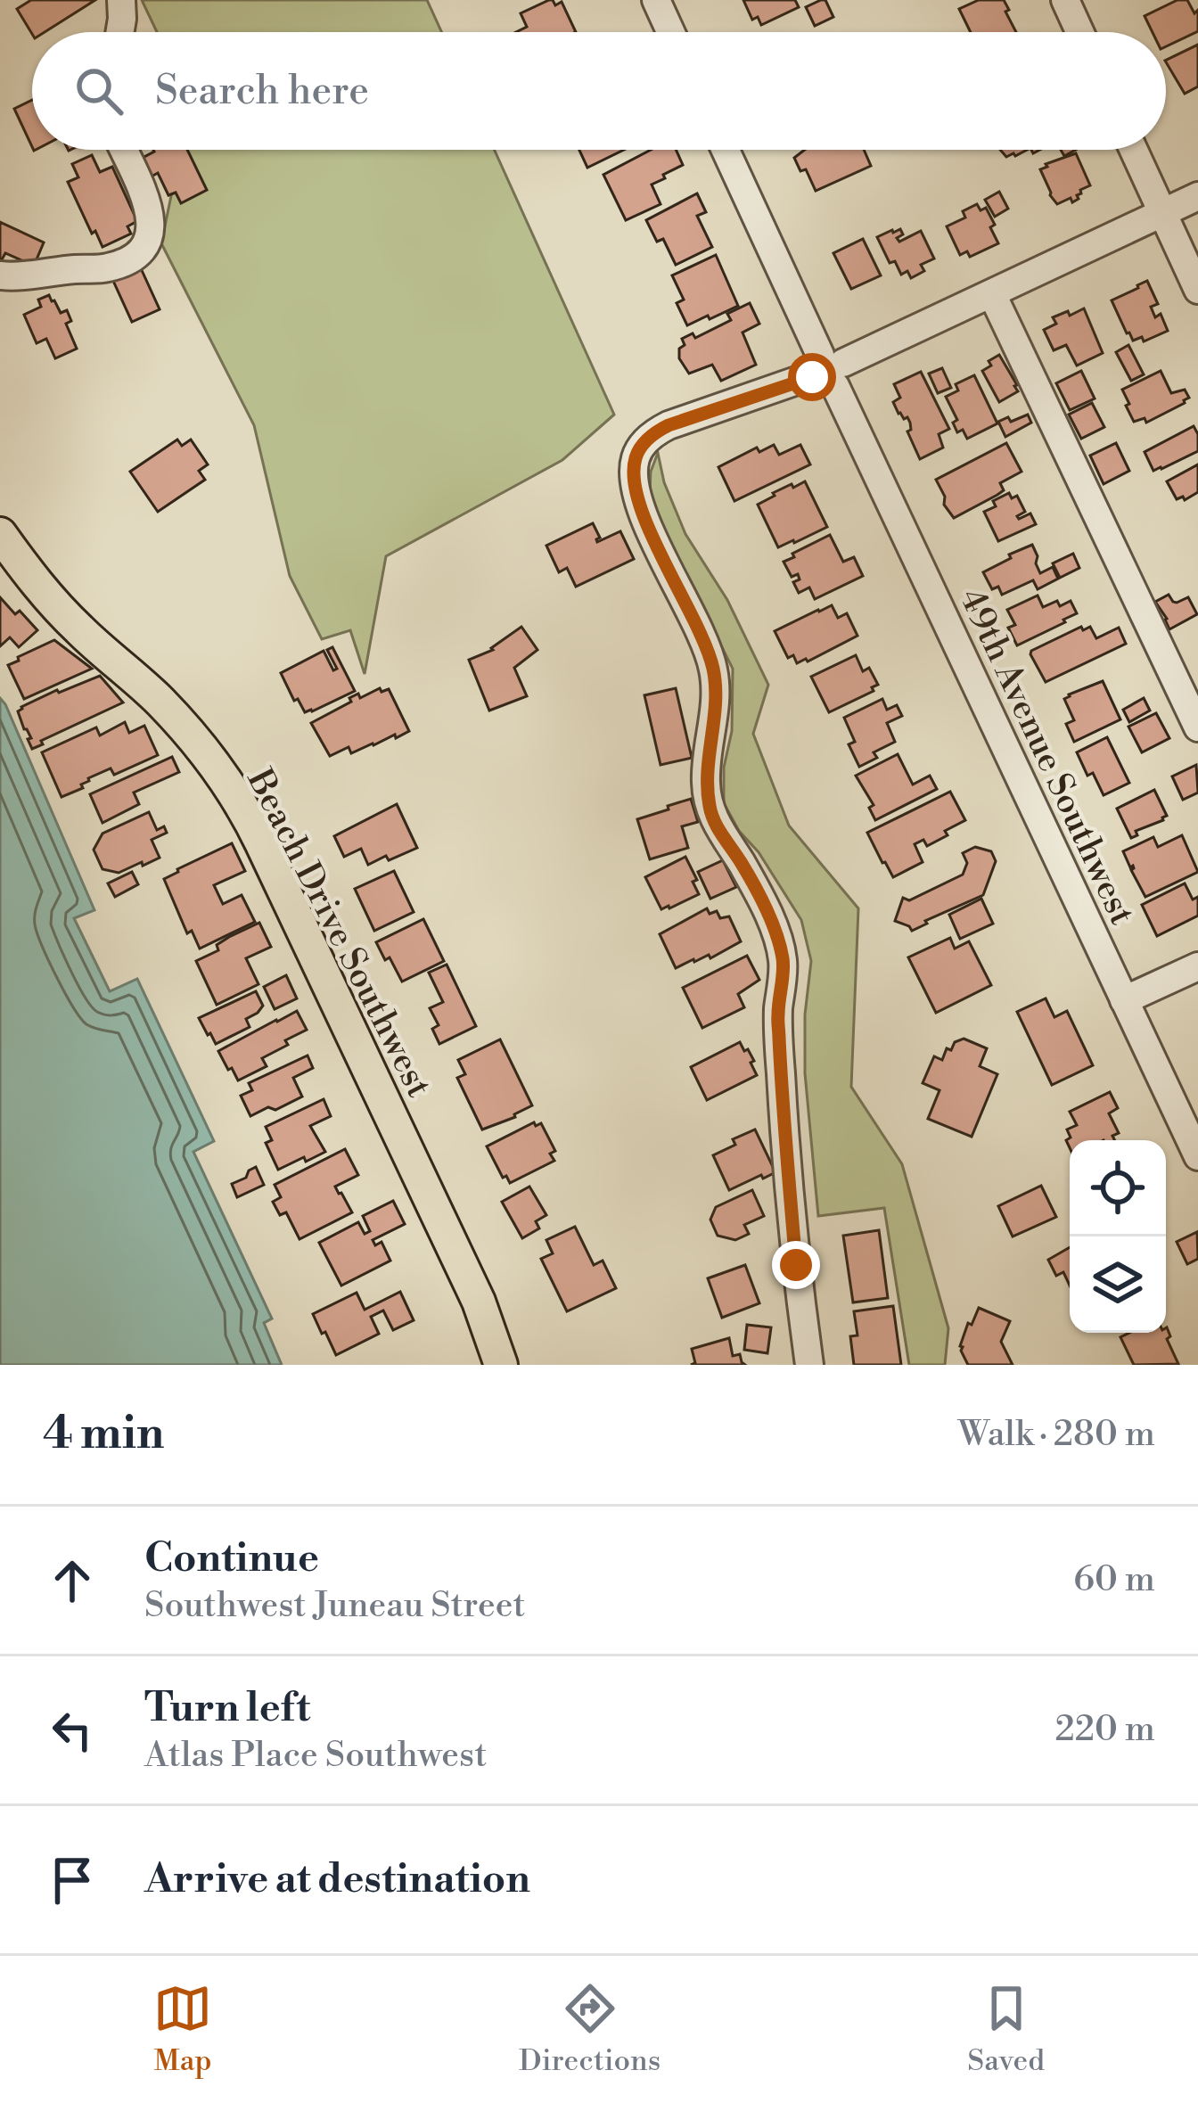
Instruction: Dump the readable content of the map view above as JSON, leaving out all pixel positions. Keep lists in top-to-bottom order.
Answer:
{
  "streets": {
    "main road": ["Beach Drive Southwest"],
    "street": ["49th Avenue Southwest"]
  },
  "page": {
    "search": "Search here",
    "heading": ["4 min", "Walk · 280 m"],
    "list": [
      ["Continue", "Southwest Juneau Street", "60 m"],
      ["Turn left", "Atlas Place Southwest", "220 m"],
      "Arrive at destination"
    ],
    "nav": ["Map", "Directions", "Saved"]
  }
}
